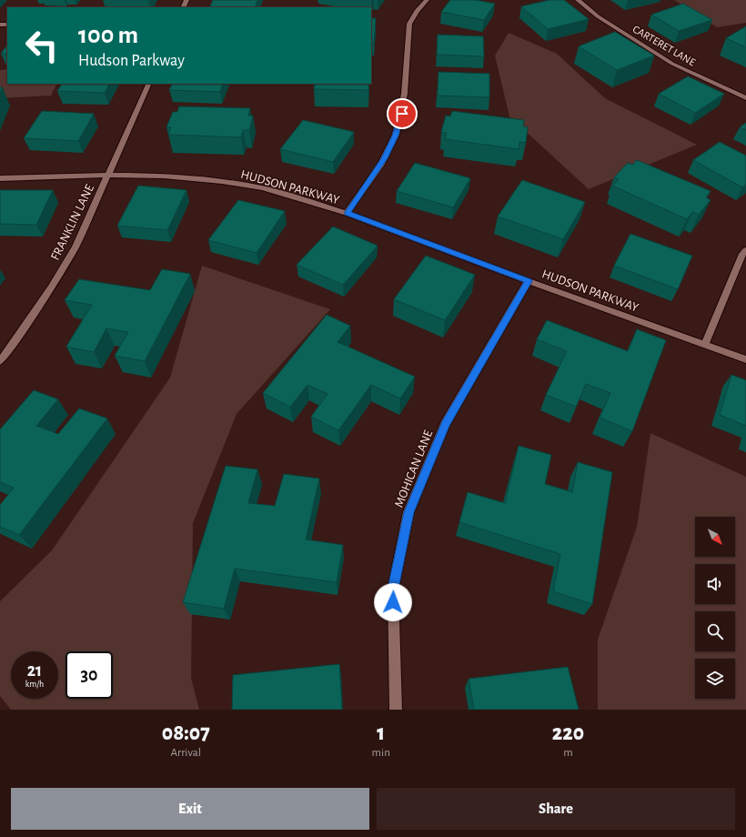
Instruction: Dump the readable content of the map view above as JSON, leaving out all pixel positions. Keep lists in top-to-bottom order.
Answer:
{
  "streets": {
    "street": [
      "CARTERET LANE",
      "HUDSON PARKWAY",
      "FRANKLIN LANE",
      "MOHICAN LANE"
    ]
  },
  "crossings": [
    ["HUDSON PARKWAY", "FRANKLIN LANE"],
    ["HUDSON PARKWAY", "MOHICAN LANE"]
  ],
  "north": "bottom right",
  "page": {
    "turn": ["100 m", "Hudson Parkway"],
    "speed": "21 km/h",
    "limit": "30",
    "eta": [
      "08:07",
      "Arrival",
      "1",
      "min",
      "220",
      "m"
    ],
    "buttons": ["Exit", "Share"]
  }
}
